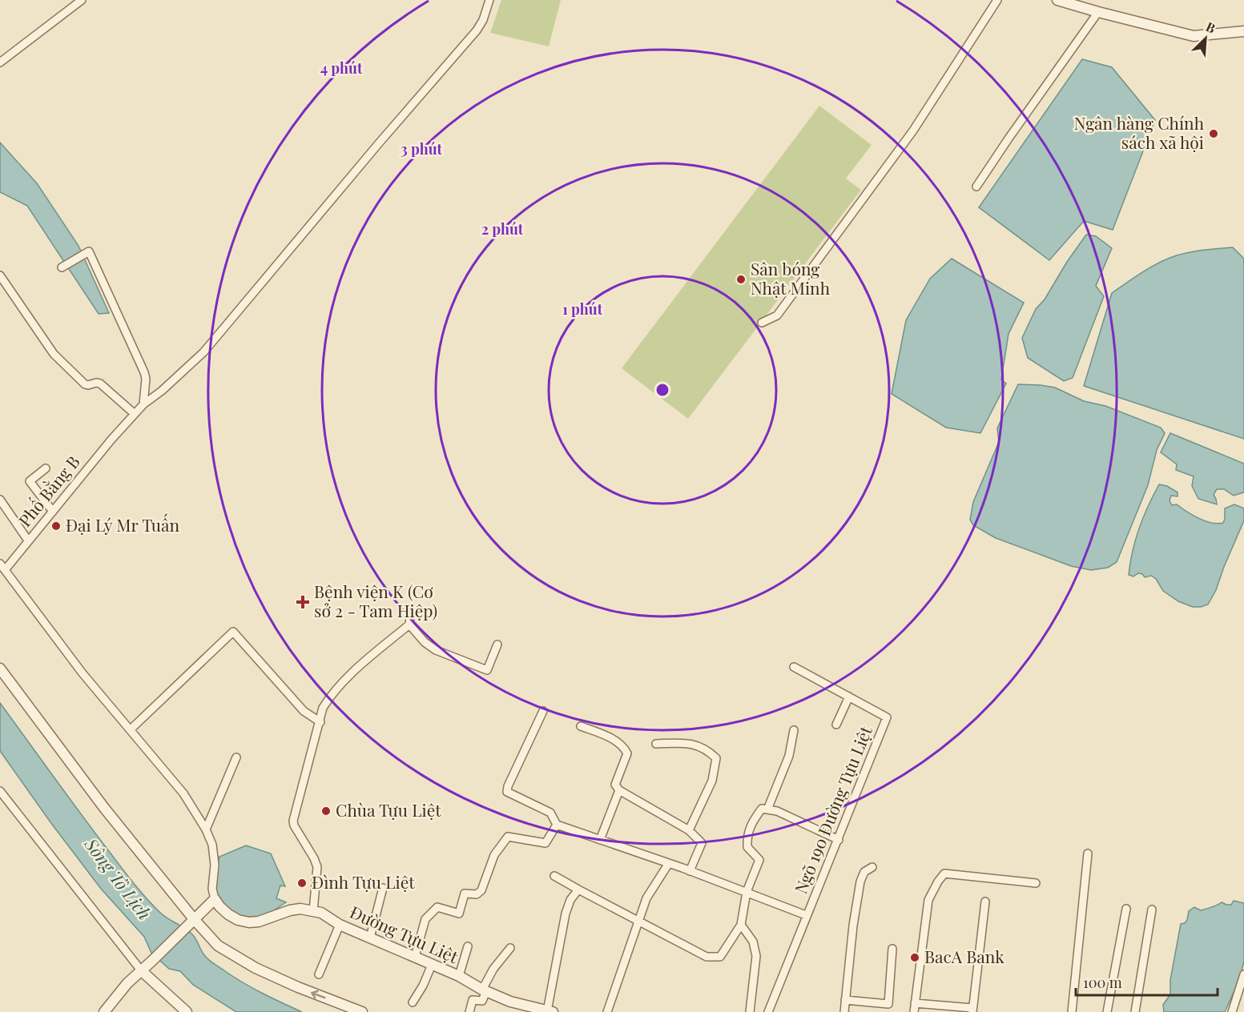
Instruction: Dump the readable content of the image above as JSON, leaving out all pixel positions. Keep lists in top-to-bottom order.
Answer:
{
  "streets": {
    "street": ["Phố Bằng B", "Ngõ 190 Đường Tựu Liệt", "Đường Tựu Liệt"]
  },
  "water": ["Sông Tô Lịch"],
  "places": {
    "other": [
      "Ngân hàng Chính sách xã hội",
      "Sân bóng Nhật Minh",
      "Đại Lý Mr Tuấn",
      "Chùa Tựu Liệt",
      "Đình Tựu Liệt",
      "BacA Bank"
    ],
    "health": ["Bệnh viện K (Cơ sở 2 - Tam Hiệp)"]
  },
  "scale_bar": "100 m",
  "north": "top right",
  "rings": [
    "4 phút",
    "3 phút",
    "2 phút",
    "1 phút"
  ]
}
